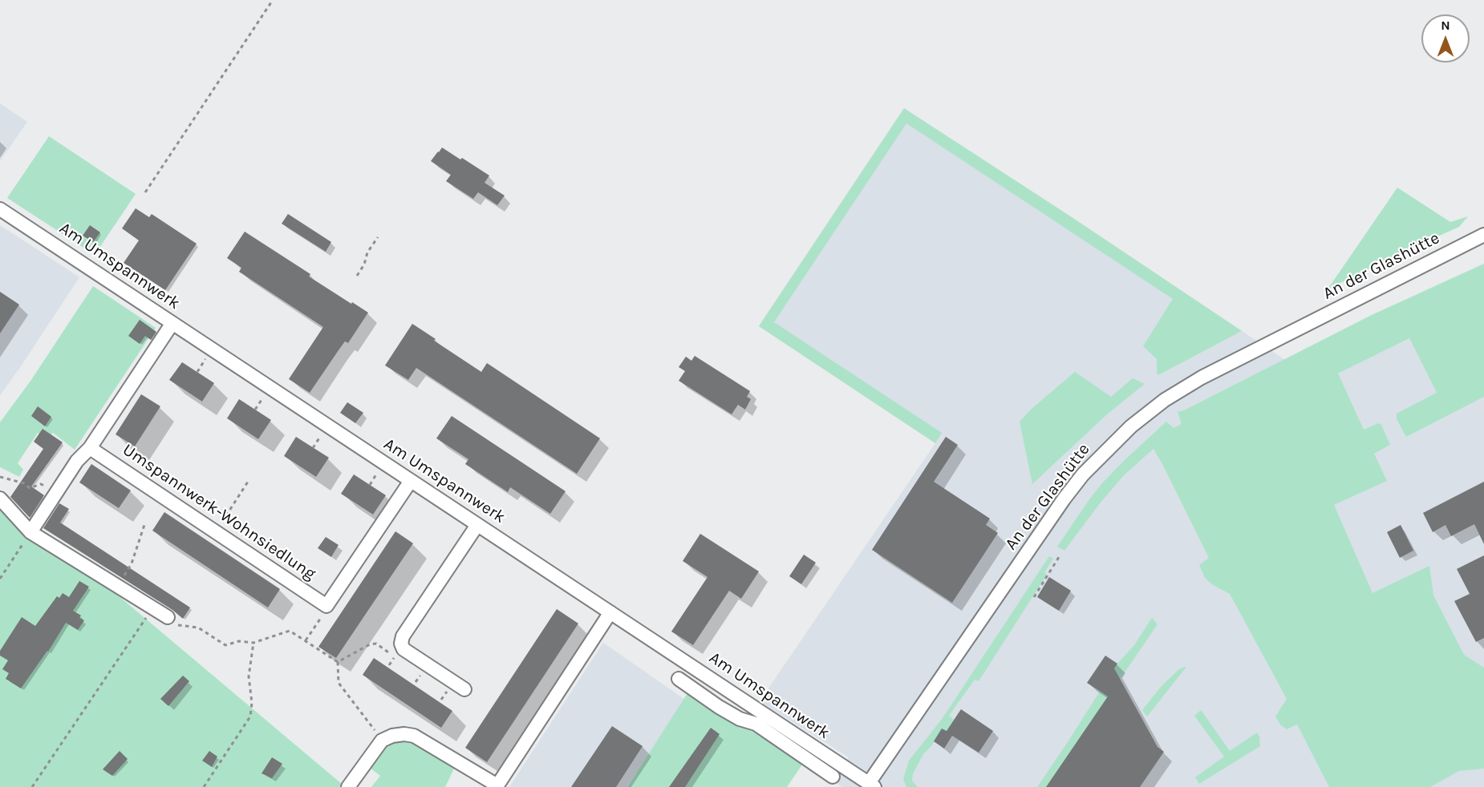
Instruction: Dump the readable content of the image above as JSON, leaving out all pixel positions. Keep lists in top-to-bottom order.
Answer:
{
  "streets": {
    "street": ["Am Umspannwerk", "An der Glashütte", "Umspannwerk-Wohnsiedlung"]
  },
  "crossings": [
    ["Am Umspannwerk", "An der Glashütte"]
  ],
  "north": "top"
}
